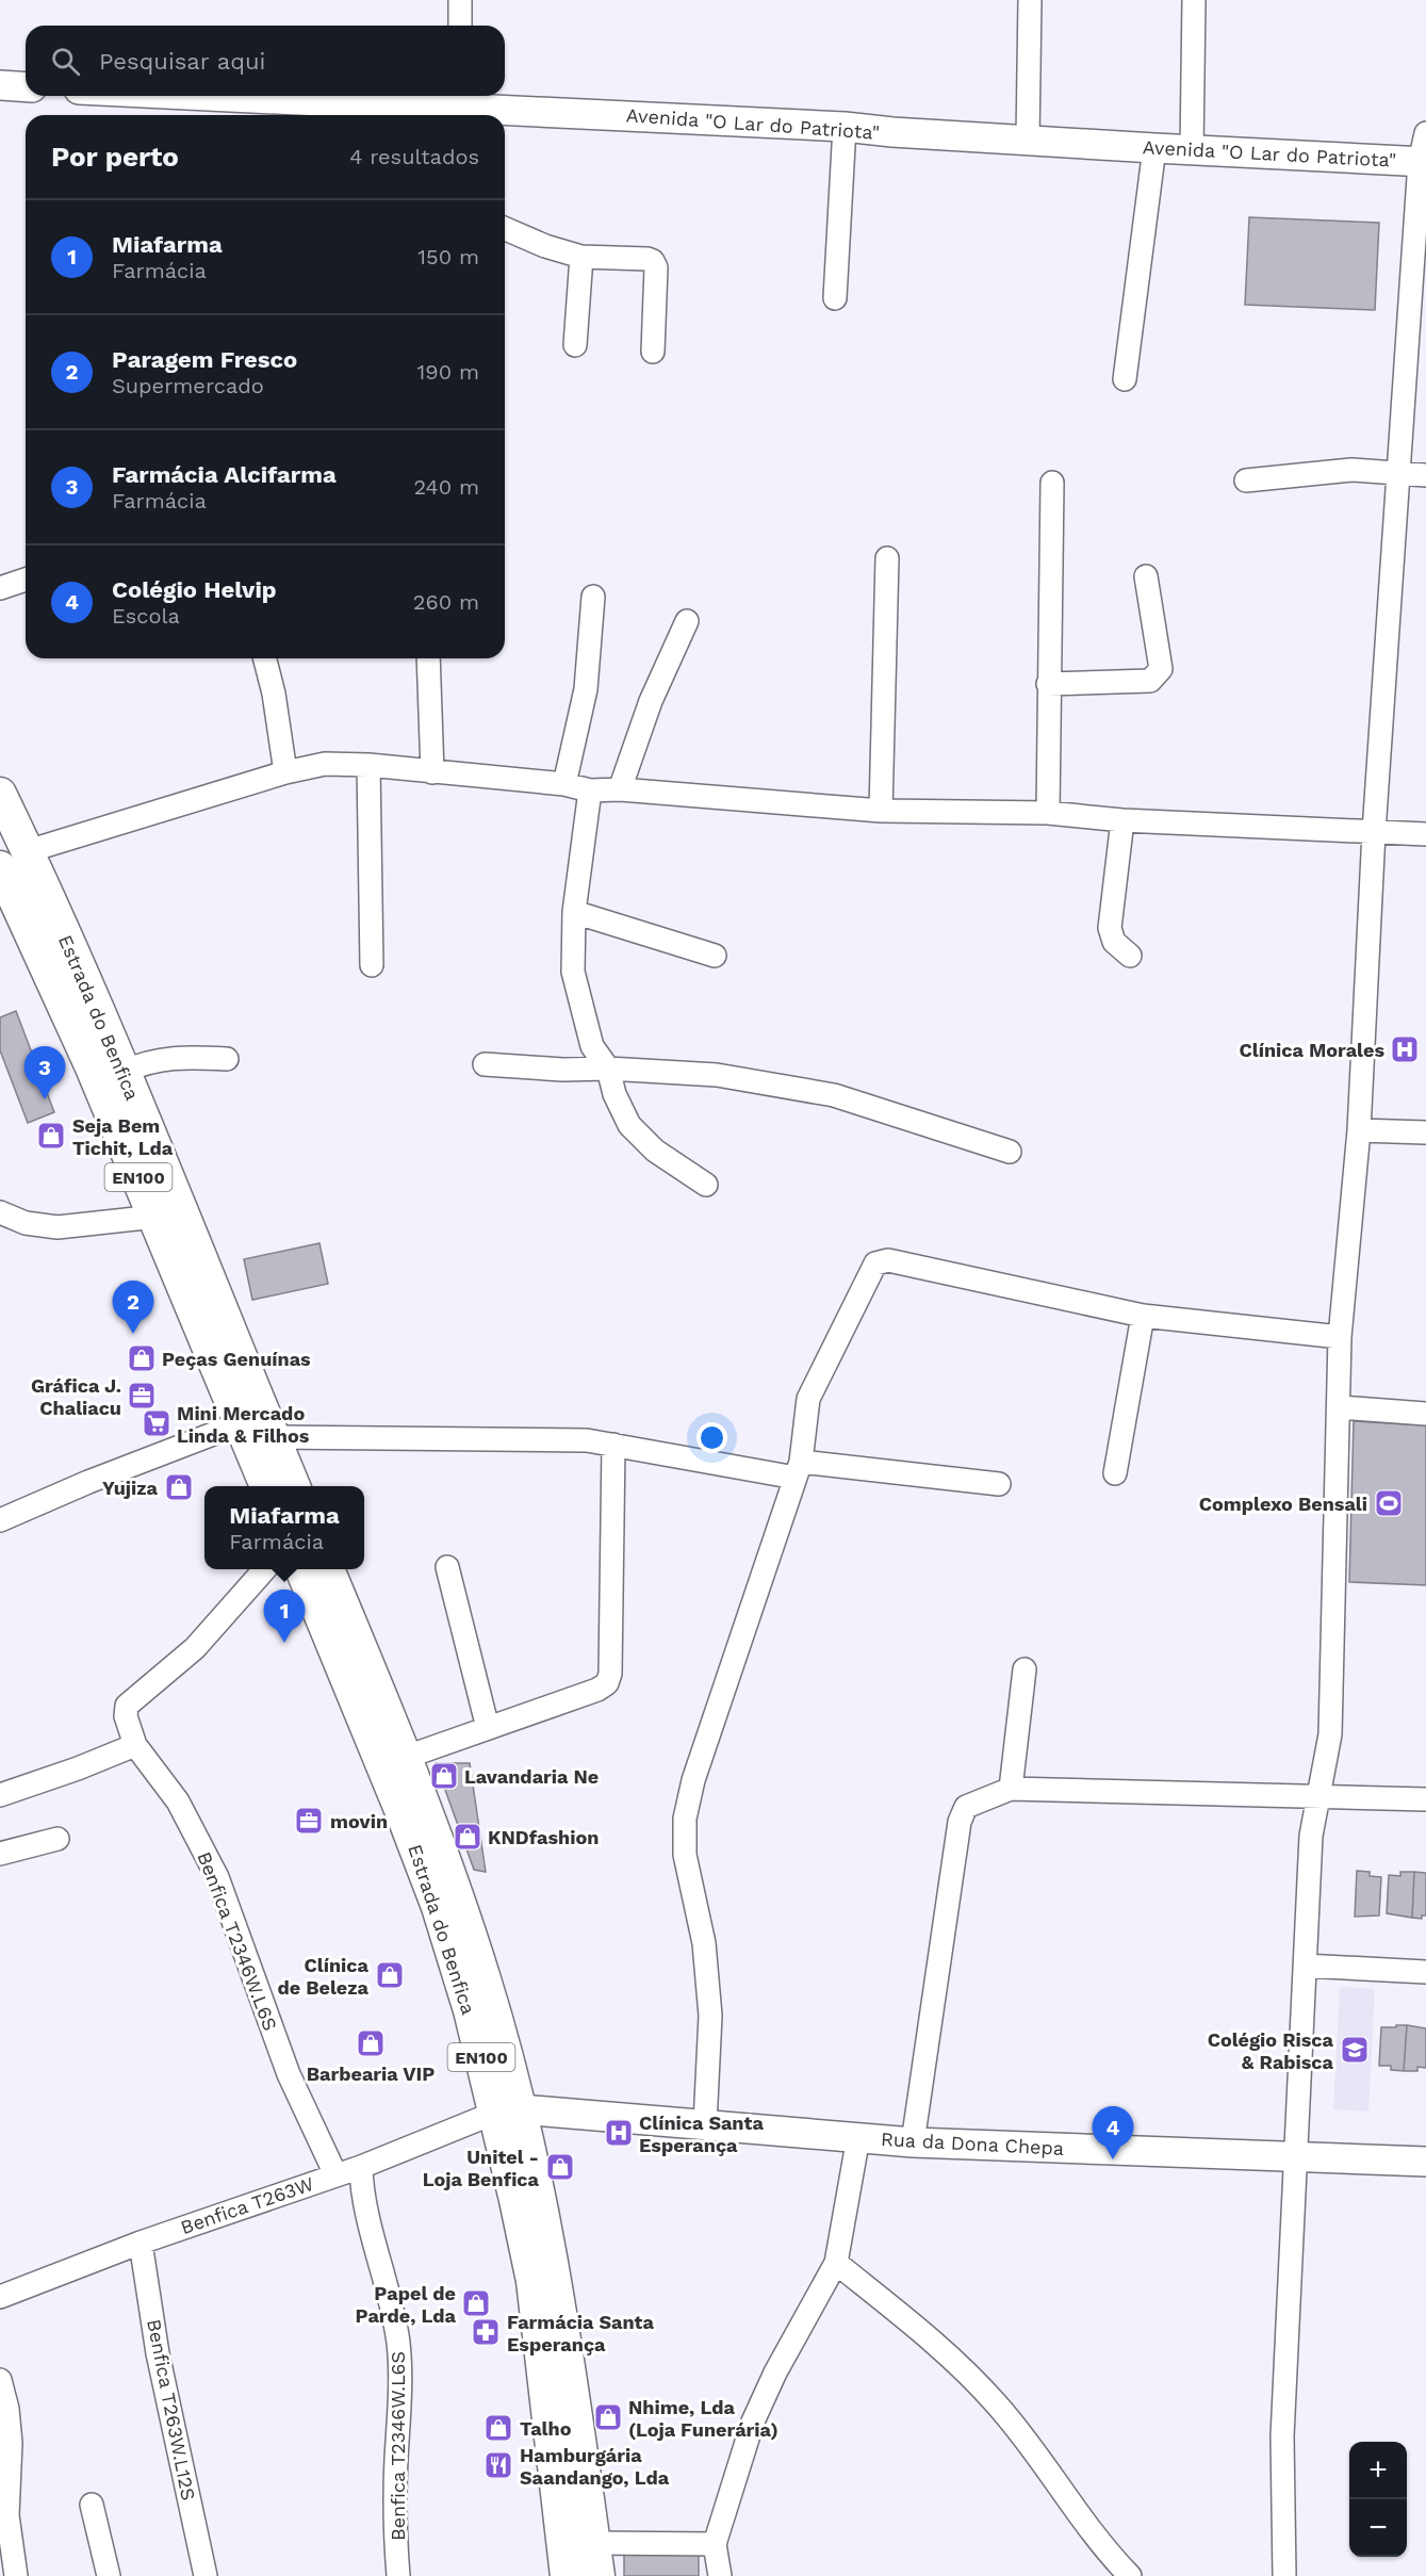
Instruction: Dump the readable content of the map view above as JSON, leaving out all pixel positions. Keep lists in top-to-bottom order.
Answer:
{
  "streets": {
    "highway": ["Estrada do Benfica", "EN100"],
    "main road": ["Avenida \"O Lar do Patriota\"", "Rua da Dona Chepa"],
    "street": ["Benfica T2346W.L6S", "Benfica T263W", "Benfica T263W.L12S"]
  },
  "crossings": [
    ["Estrada do Benfica", "Rua da Dona Chepa"],
    ["Estrada do Benfica", "Benfica T263W"],
    ["Benfica T2346W.L6S", "Benfica T263W"],
    ["Rua da Dona Chepa", "Benfica T263W"],
    ["Benfica T263W", "Benfica T263W.L12S"]
  ],
  "places": {
    "hospital": ["Clínica Morales", "Clínica Santa Esperança"],
    "shop": [
      "Seja Bem Tichit, Lda",
      "Peças Genuínas",
      "Yujiza",
      "Lavandaria Ne",
      "KNDfashion",
      "Clínica de Beleza",
      "Barbearia VIP",
      "Unitel - Loja Benfica",
      "Papel de Parde, Lda",
      "Nhime, Lda (Loja Funerária)",
      "Talho"
    ],
    "office": ["Gráfica J. Chaliacu", "movin"],
    "supermarket": ["Mini Mercado Linda & Filhos"],
    "sports": ["Complexo Bensali"],
    "school or university": ["Colégio Risca & Rabisca"],
    "pharmacy": ["Farmácia Santa Esperança"],
    "restaurant": ["Hamburgária Saandango, Lda"]
  },
  "page": {
    "search": "Pesquisar aqui",
    "heading": ["Por perto", "4 resultados"],
    "list": [
      {
        "mark": "1",
        "name": "Miafarma",
        "note": "Farmácia",
        "value": "150 m"
      },
      {
        "mark": "2",
        "name": "Paragem Fresco",
        "note": "Supermercado",
        "value": "190 m"
      },
      {
        "mark": "3",
        "name": "Farmácia Alcifarma",
        "note": "Farmácia",
        "value": "240 m"
      },
      {
        "mark": "4",
        "name": "Colégio Helvip",
        "note": "Escola",
        "value": "260 m"
      }
    ],
    "pins": [
      "3",
      "2",
      "1",
      "4"
    ],
    "popup": ["Miafarma", "Farmácia"],
    "map_buttons": ["+", "−"]
  }
}
